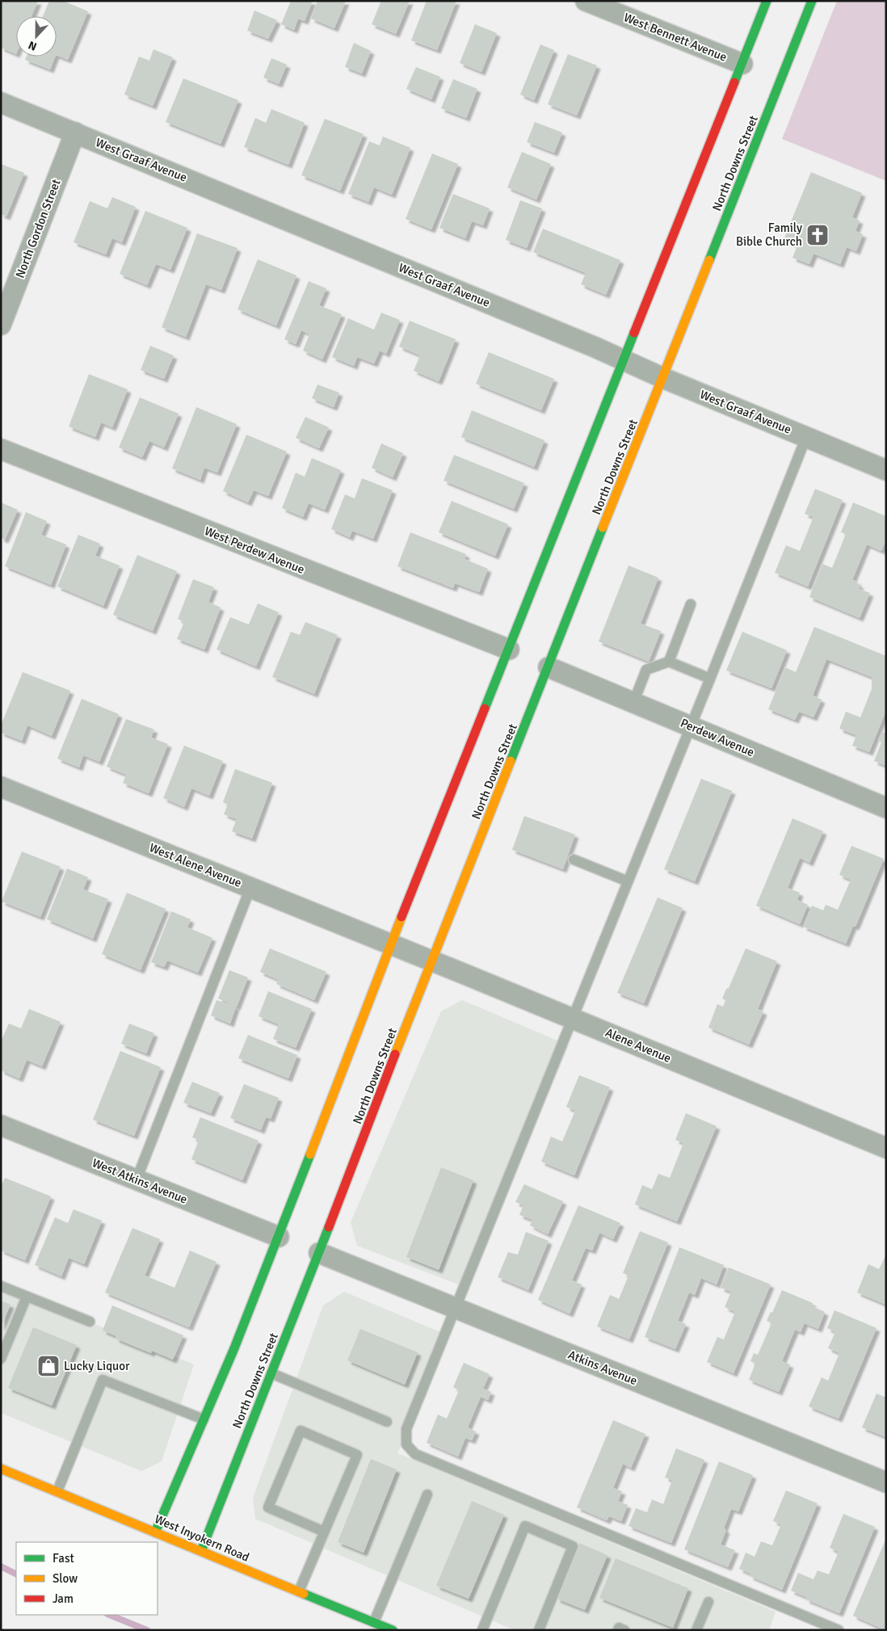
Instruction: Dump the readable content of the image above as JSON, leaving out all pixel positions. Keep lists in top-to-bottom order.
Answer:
{
  "streets": {
    "street": [
      "West Bennett Avenue",
      "West Graaf Avenue",
      "North Downs Street",
      "North Gordon Street",
      "West Perdew Avenue",
      "Perdew Avenue",
      "West Alene Avenue",
      "Alene Avenue",
      "West Atkins Avenue",
      "Atkins Avenue",
      "West Inyokern Road"
    ]
  },
  "crossings": [
    ["West Graaf Avenue", "North Downs Street"],
    ["West Graaf Avenue", "North Gordon Street"],
    ["North Downs Street", "Perdew Avenue"],
    ["North Downs Street", "Alene Avenue"],
    ["North Downs Street", "Atkins Avenue"],
    ["North Downs Street", "West Inyokern Road"],
    ["West Alene Avenue", "Alene Avenue"]
  ],
  "places": {
    "church": ["Family Bible Church"],
    "shop": ["Lucky Liquor"]
  },
  "legend": ["Fast", "Slow", "Jam"],
  "north": "bottom"
}
